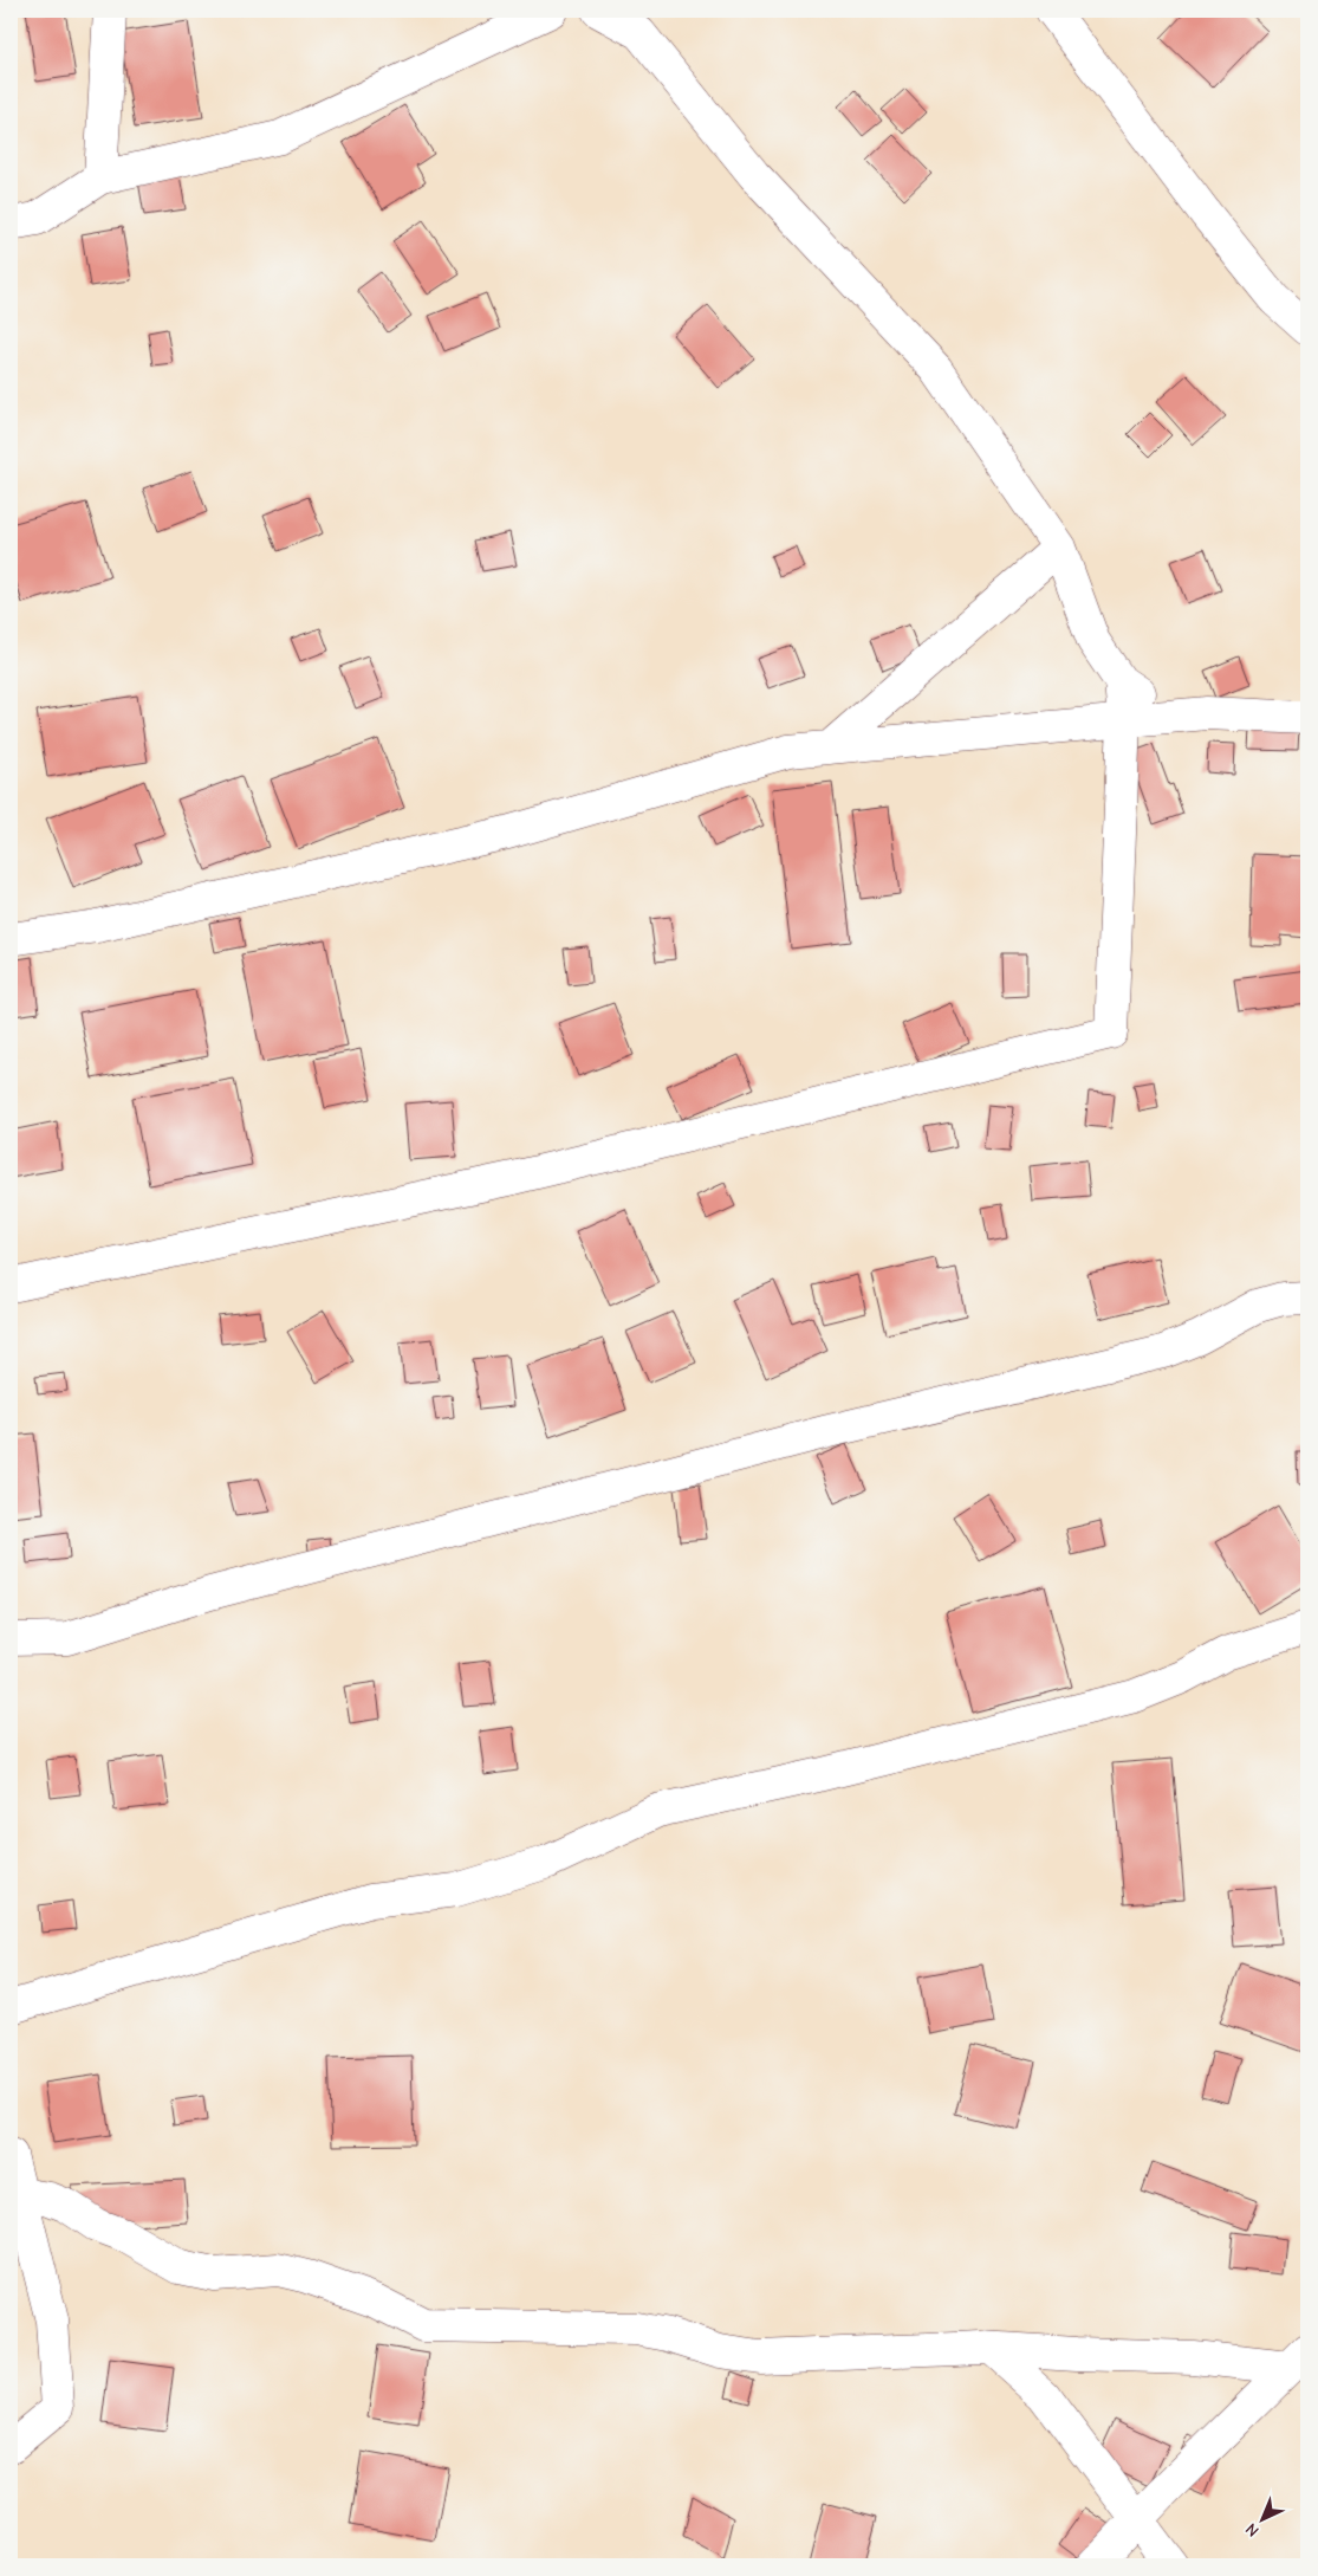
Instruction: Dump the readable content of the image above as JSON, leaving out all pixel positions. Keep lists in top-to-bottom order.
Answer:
{
  "north": "bottom left"
}
